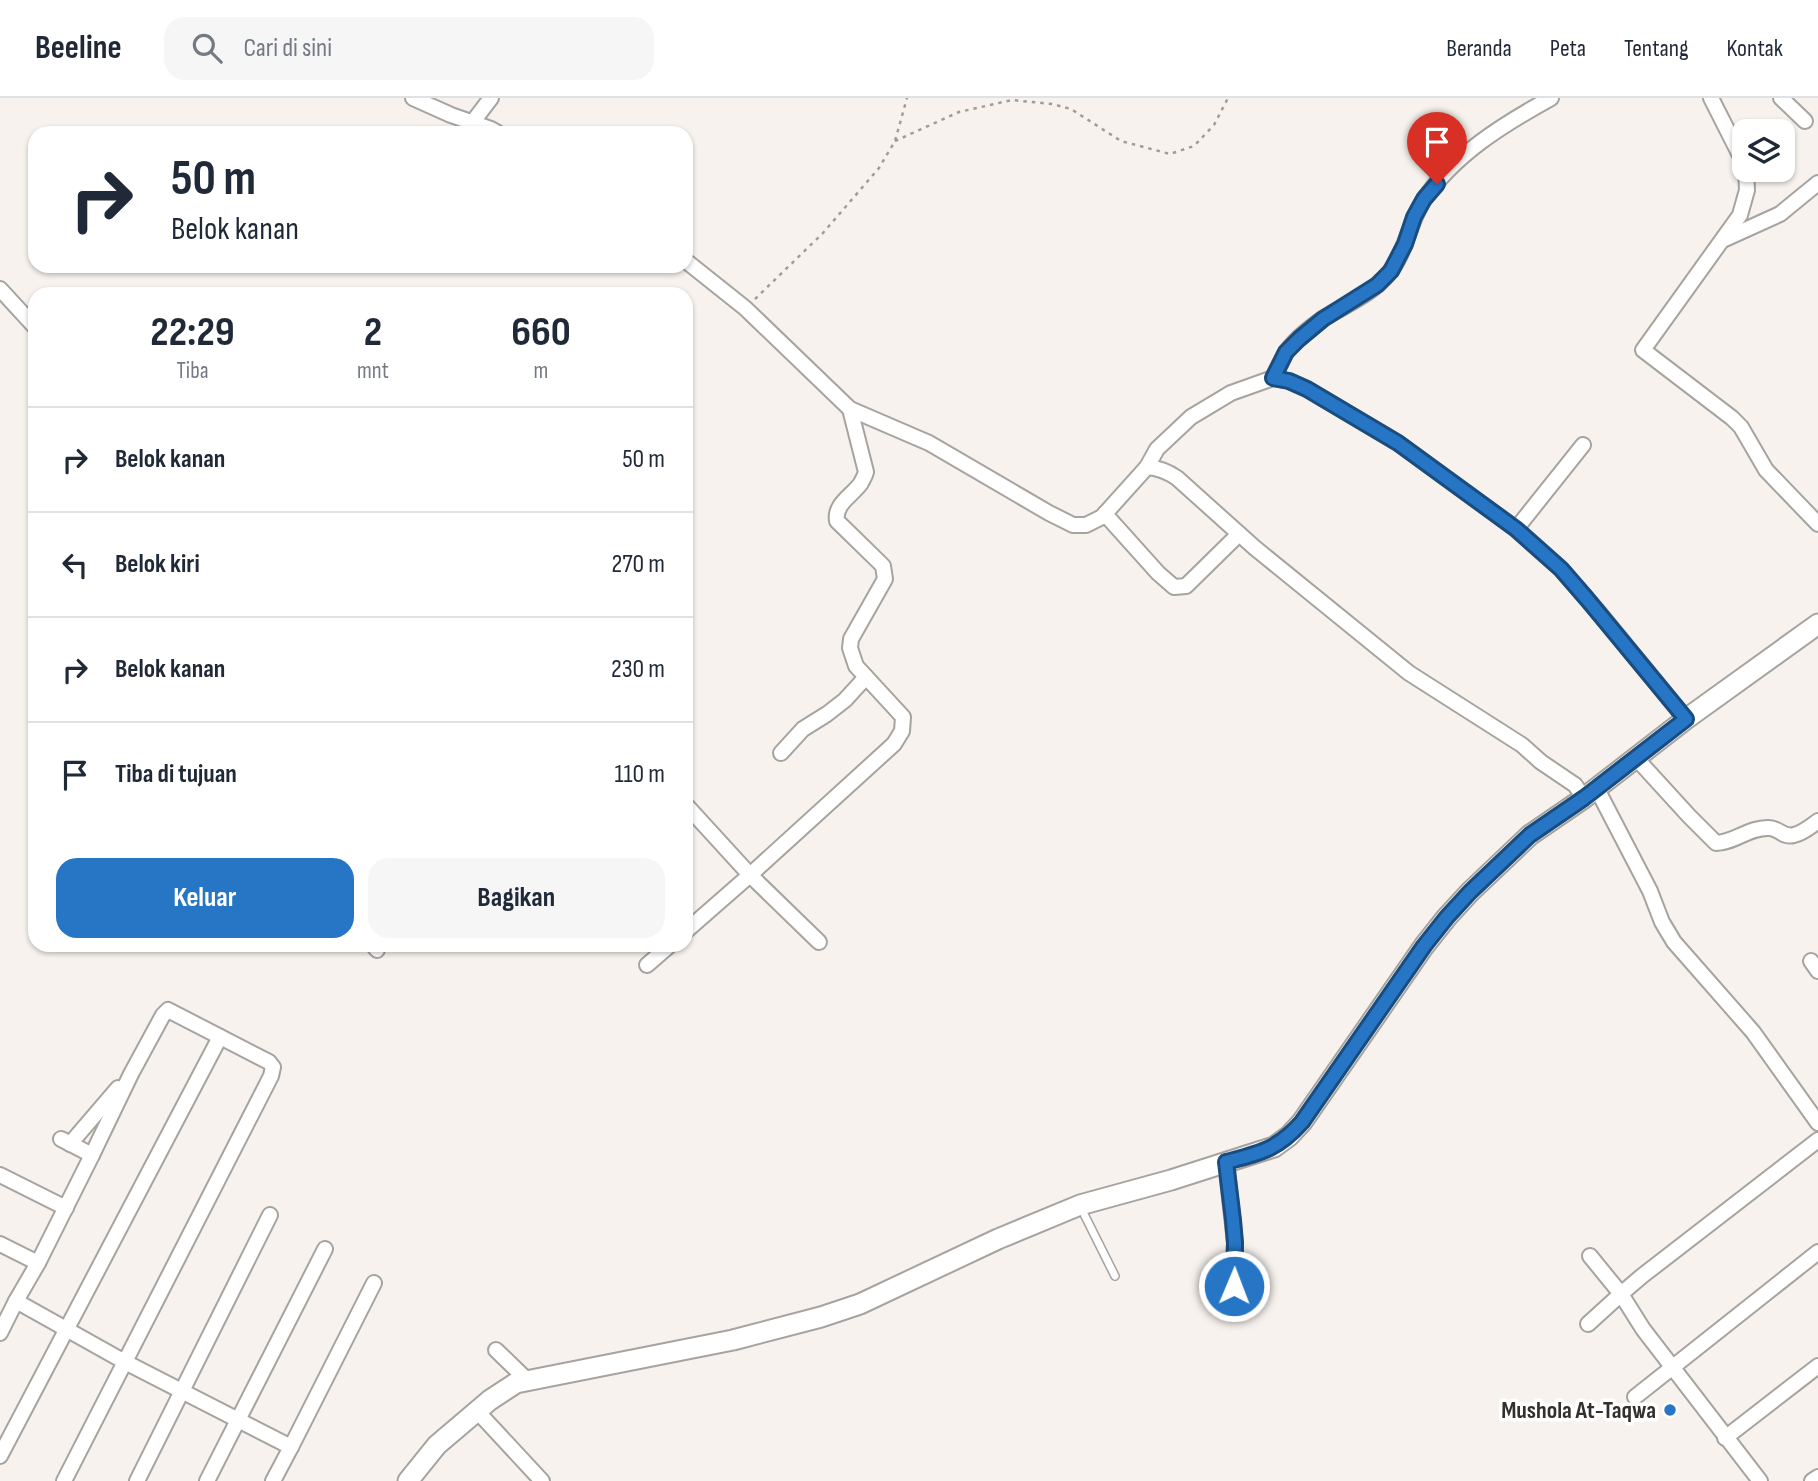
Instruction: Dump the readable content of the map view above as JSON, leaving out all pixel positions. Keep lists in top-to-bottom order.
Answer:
{
  "places": ["Mushola At-Taqwa"],
  "page": {
    "header": "Beeline",
    "search": "Cari di sini",
    "nav": [
      "Beranda",
      "Peta",
      "Tentang",
      "Kontak"
    ],
    "turn": ["50 m", "Belok kanan"],
    "eta": [
      "22:29",
      "Tiba",
      "2",
      "mnt",
      "660",
      "m"
    ],
    "list": [
      {
        "name": "Belok kanan",
        "value": "50 m"
      },
      {
        "name": "Belok kiri",
        "value": "270 m"
      },
      {
        "name": "Belok kanan",
        "value": "230 m"
      },
      {
        "name": "Tiba di tujuan",
        "value": "110 m"
      }
    ],
    "buttons": ["Keluar", "Bagikan"]
  }
}
